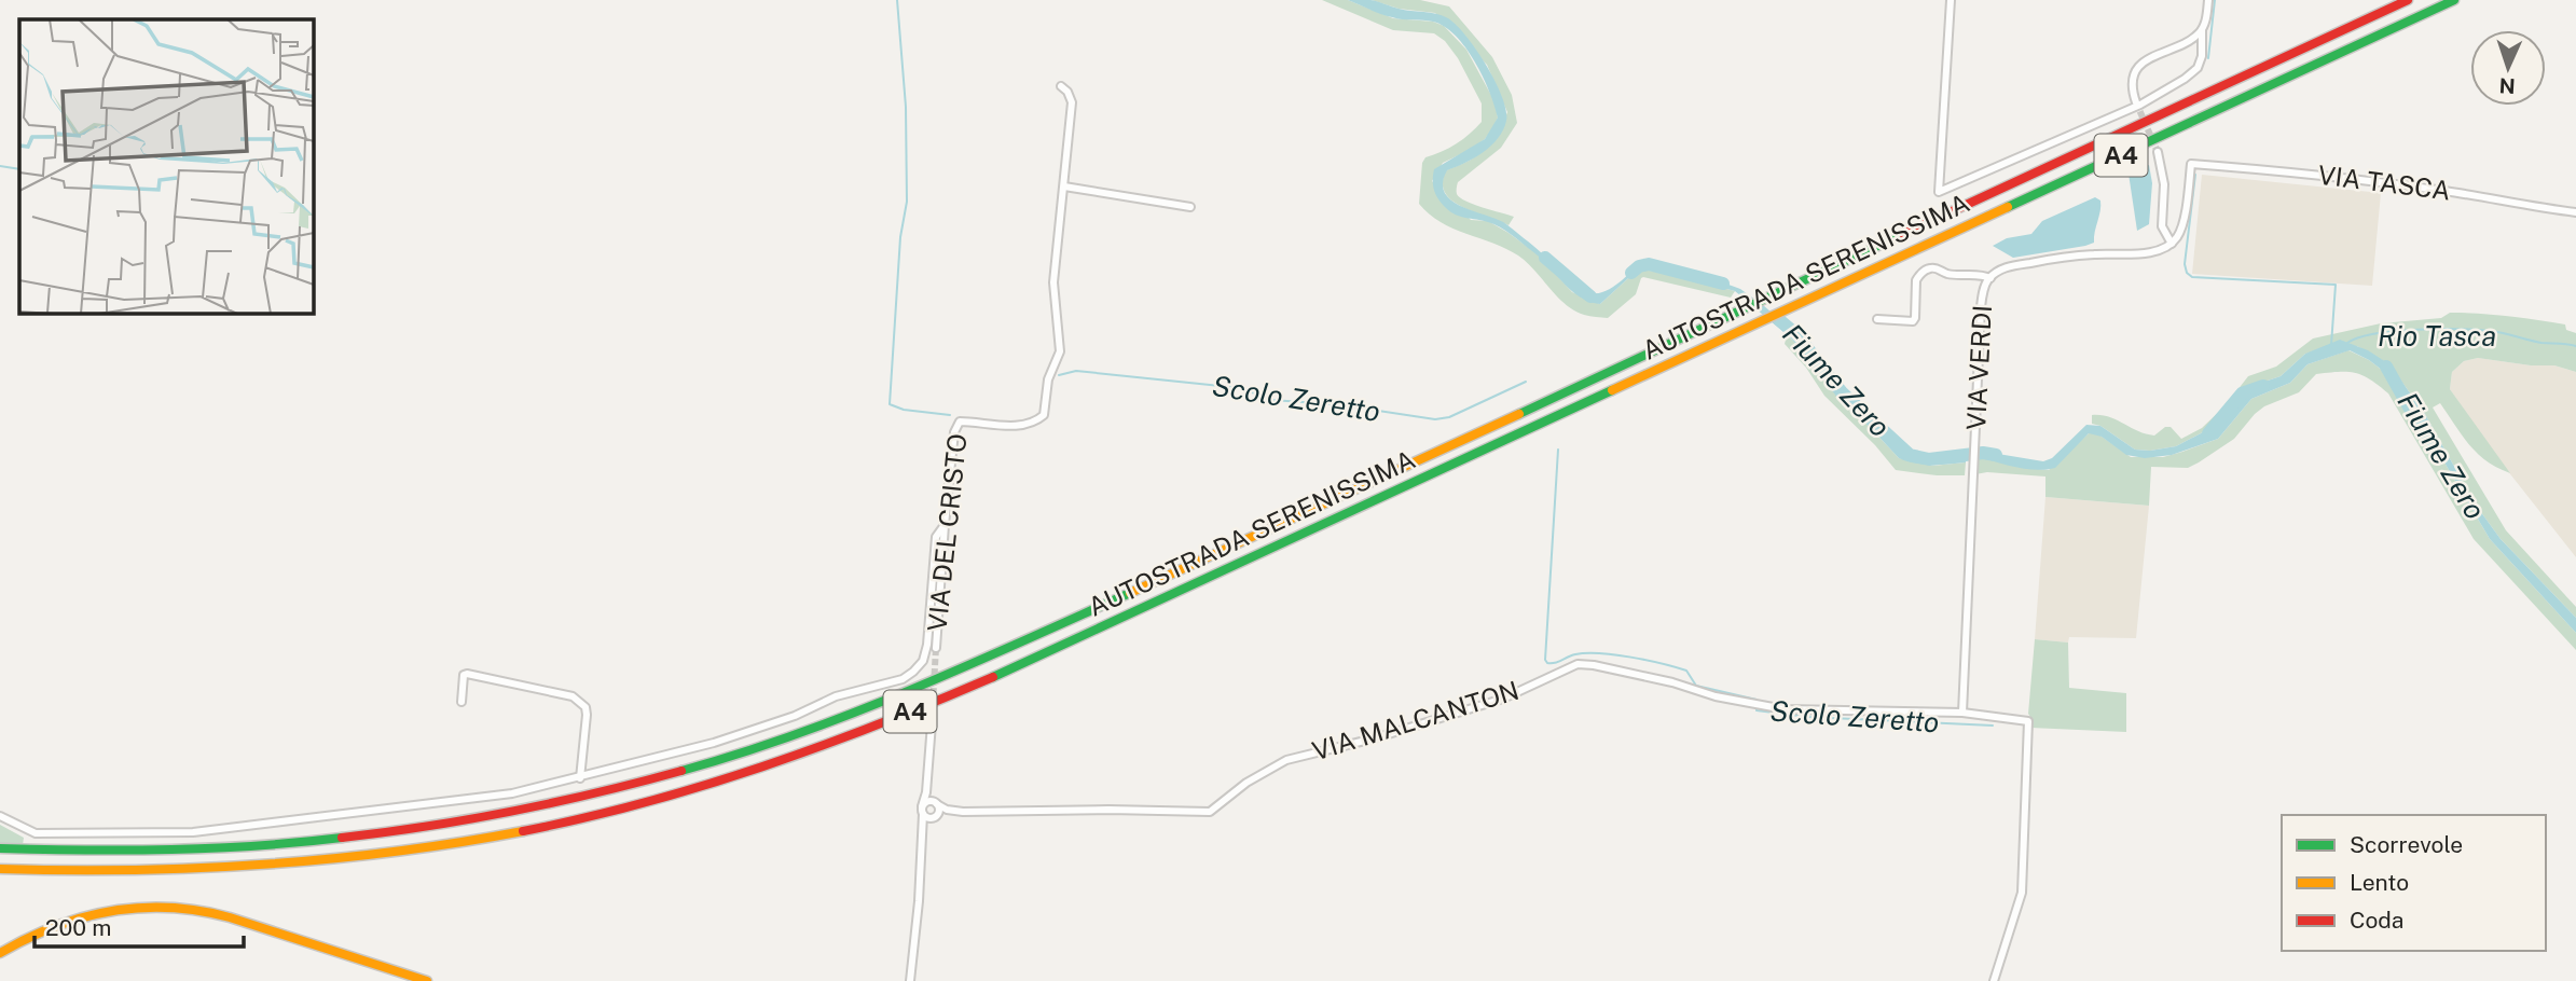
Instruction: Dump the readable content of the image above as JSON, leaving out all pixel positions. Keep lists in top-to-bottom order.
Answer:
{
  "streets": {
    "main road": ["A4", "AUTOSTRADA SERENISSIMA"],
    "street": [
      "VIA TASCA",
      "VIA VERDI",
      "VIA DEL CRISTO",
      "VIA MALCANTON"
    ]
  },
  "crossings": [
    ["VIA TASCA", "VIA VERDI"],
    ["VIA VERDI", "VIA MALCANTON"]
  ],
  "water": ["Rio Tasca", "Fiume Zero", "Scolo Zeretto"],
  "legend": ["Scorrevole", "Lento", "Coda"],
  "scale_bar": "200 m",
  "north": "bottom"
}
